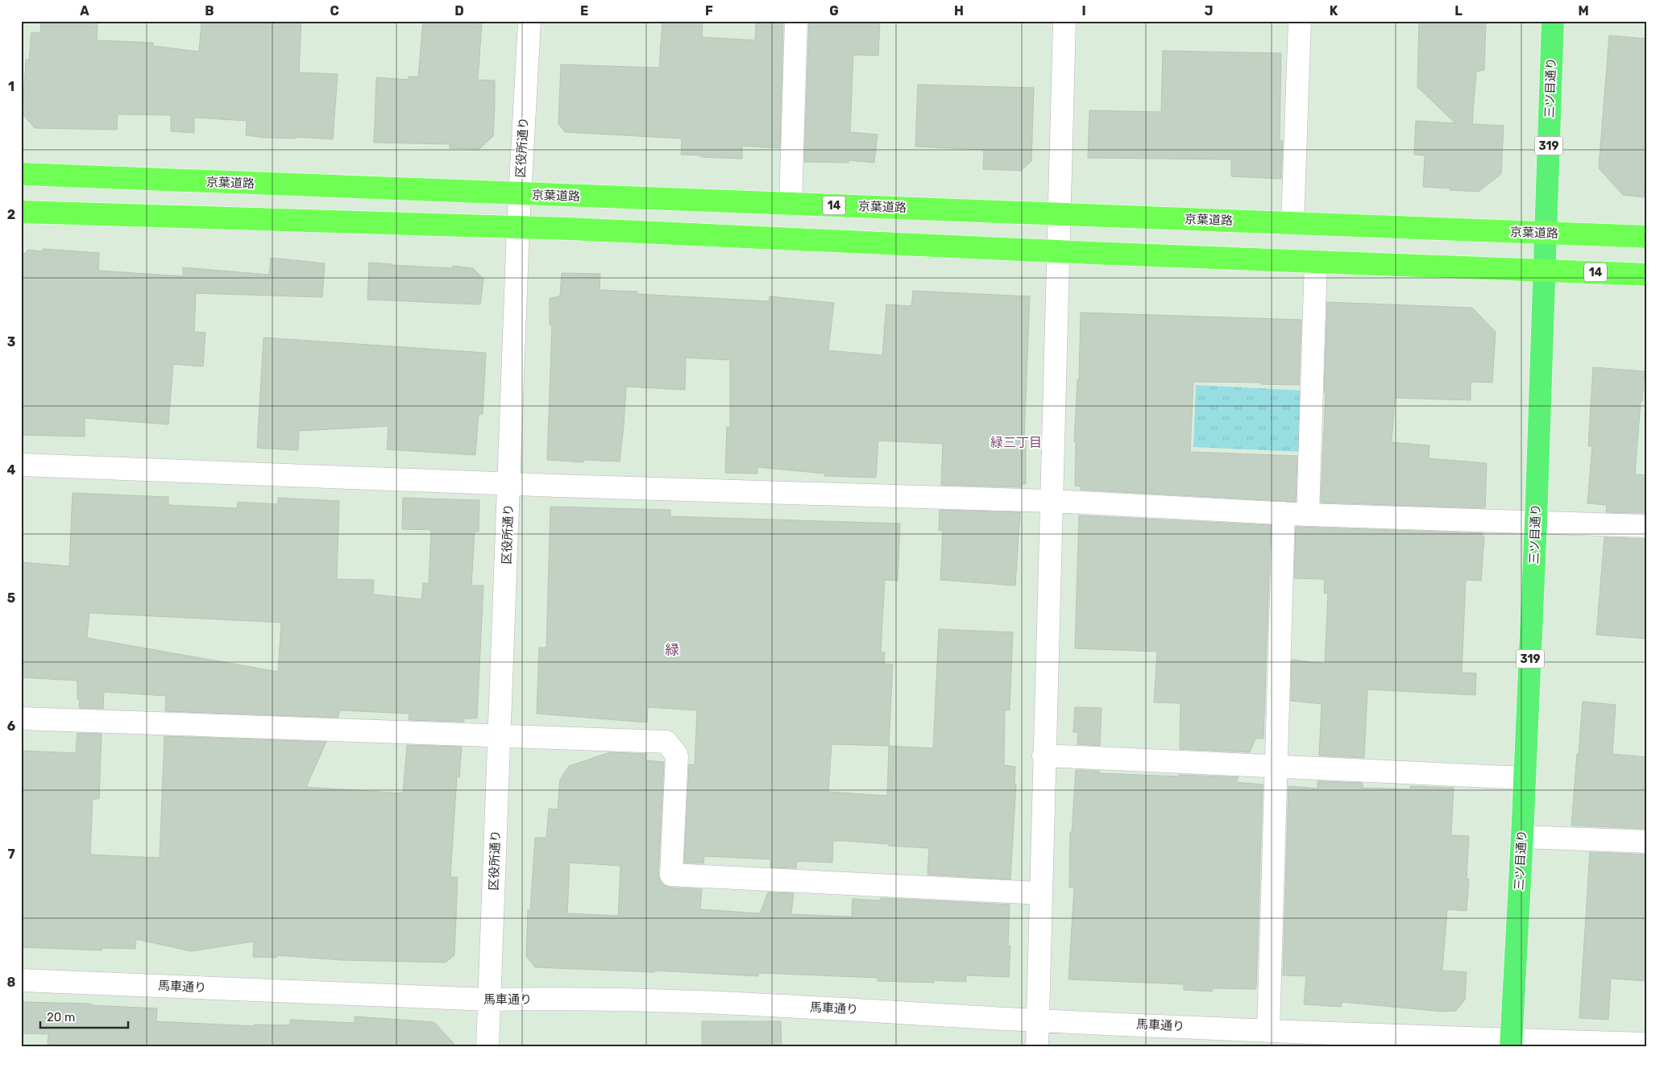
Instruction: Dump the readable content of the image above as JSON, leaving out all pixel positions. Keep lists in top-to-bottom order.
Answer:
{
  "streets": {
    "highway": ["京葉道路", "14"],
    "main road": ["三ツ目通り", "319"],
    "street": ["区役所通り", "馬車通り"]
  },
  "crossings": [
    ["三ツ目通り", "京葉道路"],
    ["三ツ目通り", "14"],
    ["三ツ目通り", "馬車通り"],
    ["区役所通り", "京葉道路"],
    ["区役所通り", "14"],
    ["区役所通り", "馬車通り"]
  ],
  "districts": ["緑三丁目", "緑"],
  "scale_bar": "20 m",
  "grid": {
    "columns": [
      "A",
      "B",
      "C",
      "D",
      "E",
      "F",
      "G",
      "H",
      "I",
      "J",
      "K",
      "L",
      "M"
    ],
    "rows": [
      "1",
      "2",
      "3",
      "4",
      "5",
      "6",
      "7",
      "8"
    ]
  }
}
